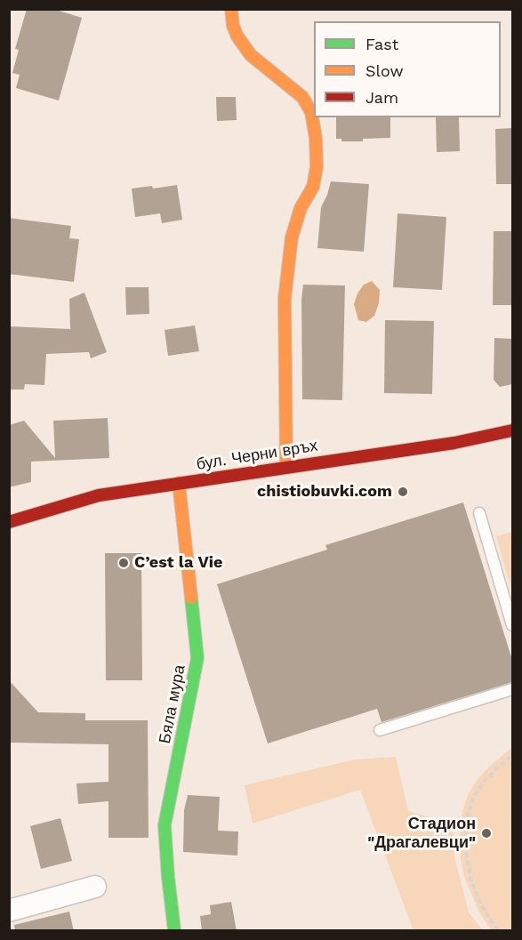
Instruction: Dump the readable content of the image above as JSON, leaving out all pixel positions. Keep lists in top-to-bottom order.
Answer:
{
  "streets": {
    "street": ["бул. Черни връх", "Бяла мура"]
  },
  "crossings": [
    ["бул. Черни връх", "Бяла мура"]
  ],
  "places": ["chistiobuvki.com", "C’est la Vie", "Стадион \"Драгалевци\""],
  "legend": ["Fast", "Slow", "Jam"]
}
